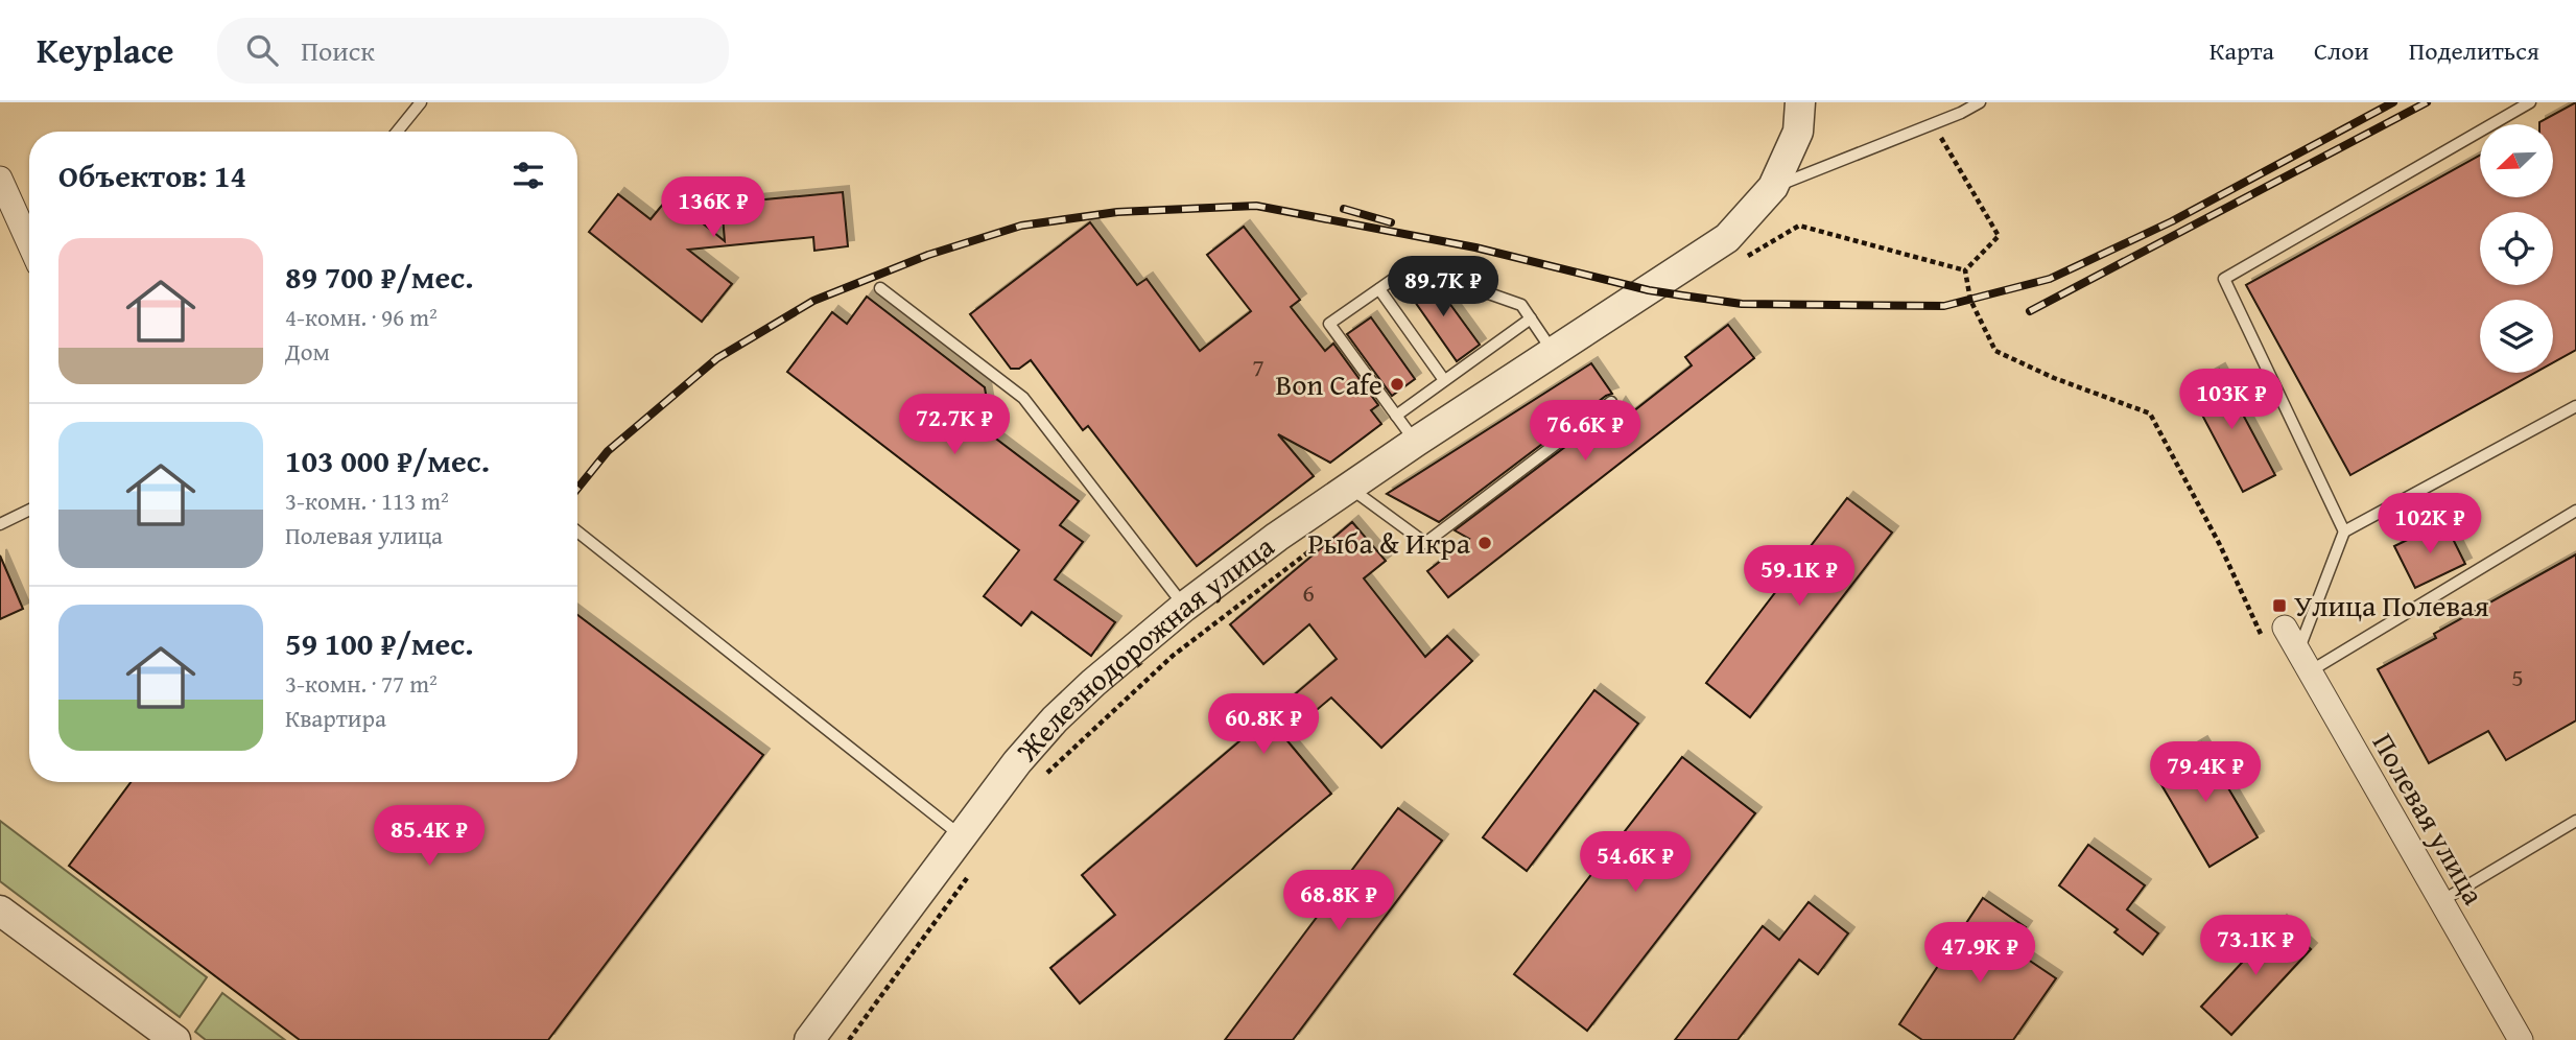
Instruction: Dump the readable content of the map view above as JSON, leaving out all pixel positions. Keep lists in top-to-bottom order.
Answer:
{
  "streets": {
    "street": ["Железнодорожная улица", "Полевая улица"]
  },
  "places": {
    "other": ["Bon Cafe", "Рыба & Икра"],
    "transit": ["Улица Полевая"]
  },
  "house_numbers": ["7", "6", "5"],
  "north": "bottom left",
  "page": {
    "header": "Keyplace",
    "search": "Поиск",
    "nav": ["Карта", "Слои", "Поделиться"],
    "heading": "Объектов: 14",
    "price": [
      "136K ₽",
      "89.7K ₽",
      "103K ₽",
      "72.7K ₽",
      "76.6K ₽",
      "102K ₽",
      "59.1K ₽",
      "60.8K ₽",
      "79.4K ₽",
      "85.4K ₽",
      "54.6K ₽",
      "68.8K ₽",
      "73.1K ₽",
      "47.9K ₽"
    ],
    "list": [
      {
        "name": "89 700 ₽/мес.",
        "note": "4-комн. · 96 m² · Дом"
      },
      {
        "name": "103 000 ₽/мес.",
        "note": "3-комн. · 113 m² · Полевая улица"
      },
      {
        "name": "59 100 ₽/мес.",
        "note": "3-комн. · 77 m² · Квартира"
      }
    ]
  }
}
